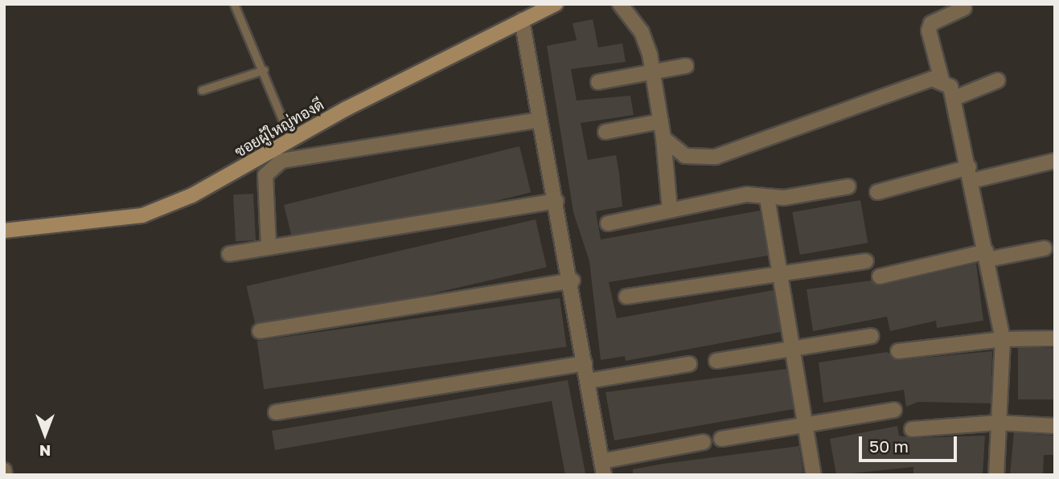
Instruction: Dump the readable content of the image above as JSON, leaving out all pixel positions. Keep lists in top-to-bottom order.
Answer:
{
  "streets": {
    "street": ["ซอยผู้ใหญ่ทองดี"]
  },
  "scale_bar": "50 m",
  "north": "bottom"
}
